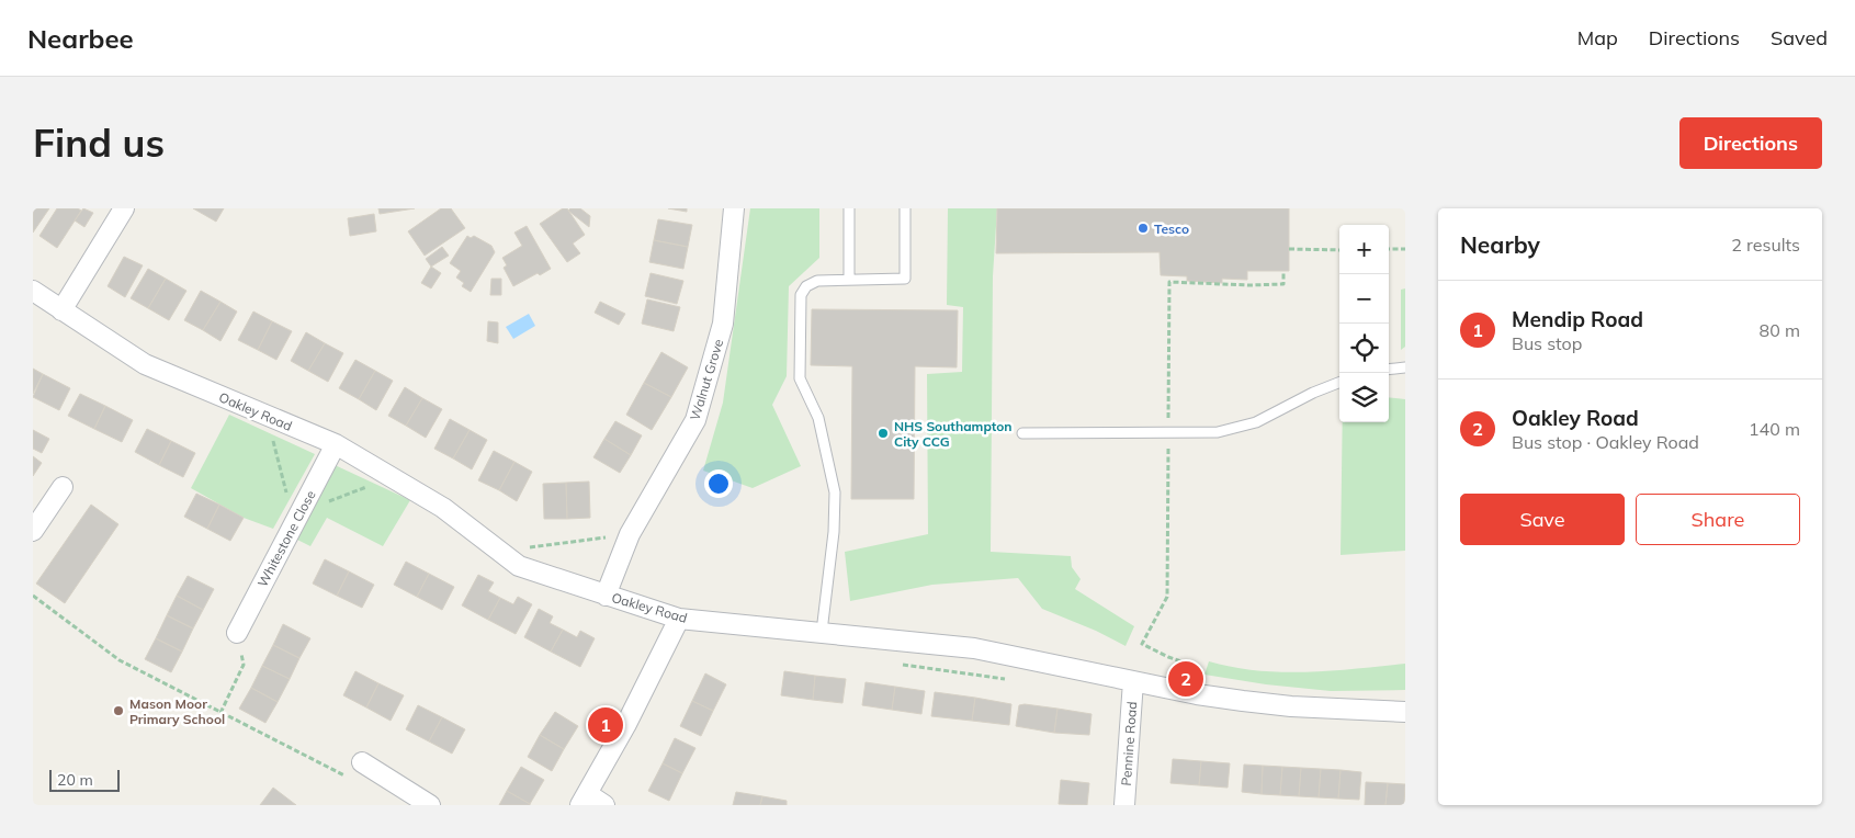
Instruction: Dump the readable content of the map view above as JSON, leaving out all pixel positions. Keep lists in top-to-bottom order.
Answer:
{
  "streets": {
    "street": [
      "Walnut Grove",
      "Oakley Road",
      "Whitestone Close",
      "Pennine Road"
    ]
  },
  "crossings": [
    ["Walnut Grove", "Oakley Road"],
    ["Oakley Road", "Whitestone Close"],
    ["Oakley Road", "Pennine Road"]
  ],
  "places": ["Tesco", "NHS Southampton City CCG", "Mason Moor Primary School"],
  "scale_bar": "20 m",
  "page": {
    "header": "Nearbee",
    "nav": ["Map", "Directions", "Saved"],
    "buttons": [
      "Directions",
      ["Save", "Share"]
    ],
    "title": "Find us",
    "heading": ["Nearby", "2 results"],
    "map_buttons": ["+", "−"],
    "list": [
      {
        "mark": "1",
        "name": "Mendip Road",
        "note": "Bus stop",
        "value": "80 m"
      },
      {
        "mark": "2",
        "name": "Oakley Road",
        "note": "Bus stop · Oakley Road",
        "value": "140 m"
      }
    ],
    "pins": ["2", "1"],
    "scale": "20 m"
  }
}
